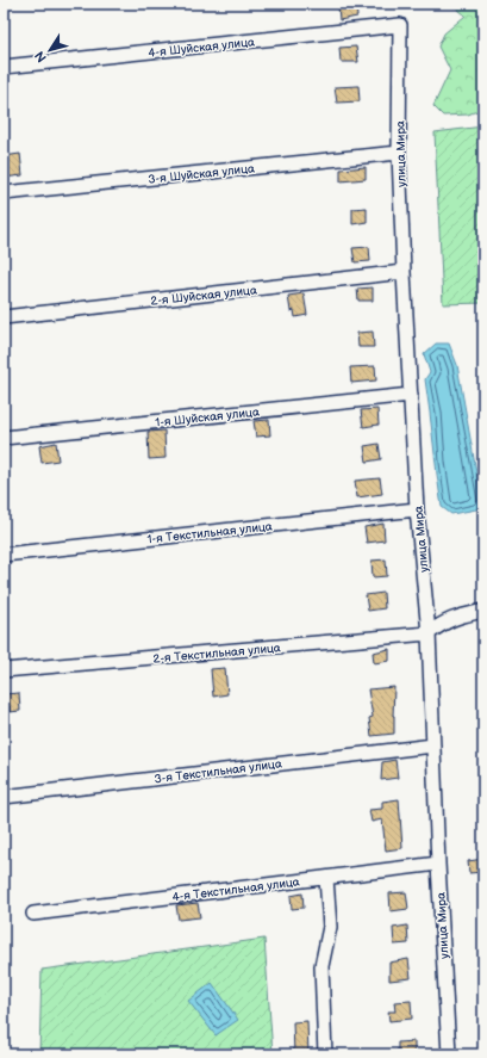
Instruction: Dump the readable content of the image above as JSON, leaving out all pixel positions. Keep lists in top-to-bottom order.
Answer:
{
  "streets": {
    "street": [
      "4-я Шуйская улица",
      "улица Мира",
      "3-я Шуйская улица",
      "2-я Шуйская улица",
      "1-я Шуйская улица",
      "1-я Текстильная улица",
      "2-я Текстильная улица",
      "3-я Текстильная улица",
      "4-я Текстильная улица"
    ]
  },
  "crossings": [
    ["4-я Шуйская улица", "улица Мира"],
    ["улица Мира", "3-я Шуйская улица"],
    ["улица Мира", "2-я Шуйская улица"],
    ["улица Мира", "1-я Шуйская улица"],
    ["улица Мира", "1-я Текстильная улица"],
    ["улица Мира", "2-я Текстильная улица"],
    ["улица Мира", "3-я Текстильная улица"],
    ["улица Мира", "4-я Текстильная улица"]
  ],
  "north": "bottom left"
}
